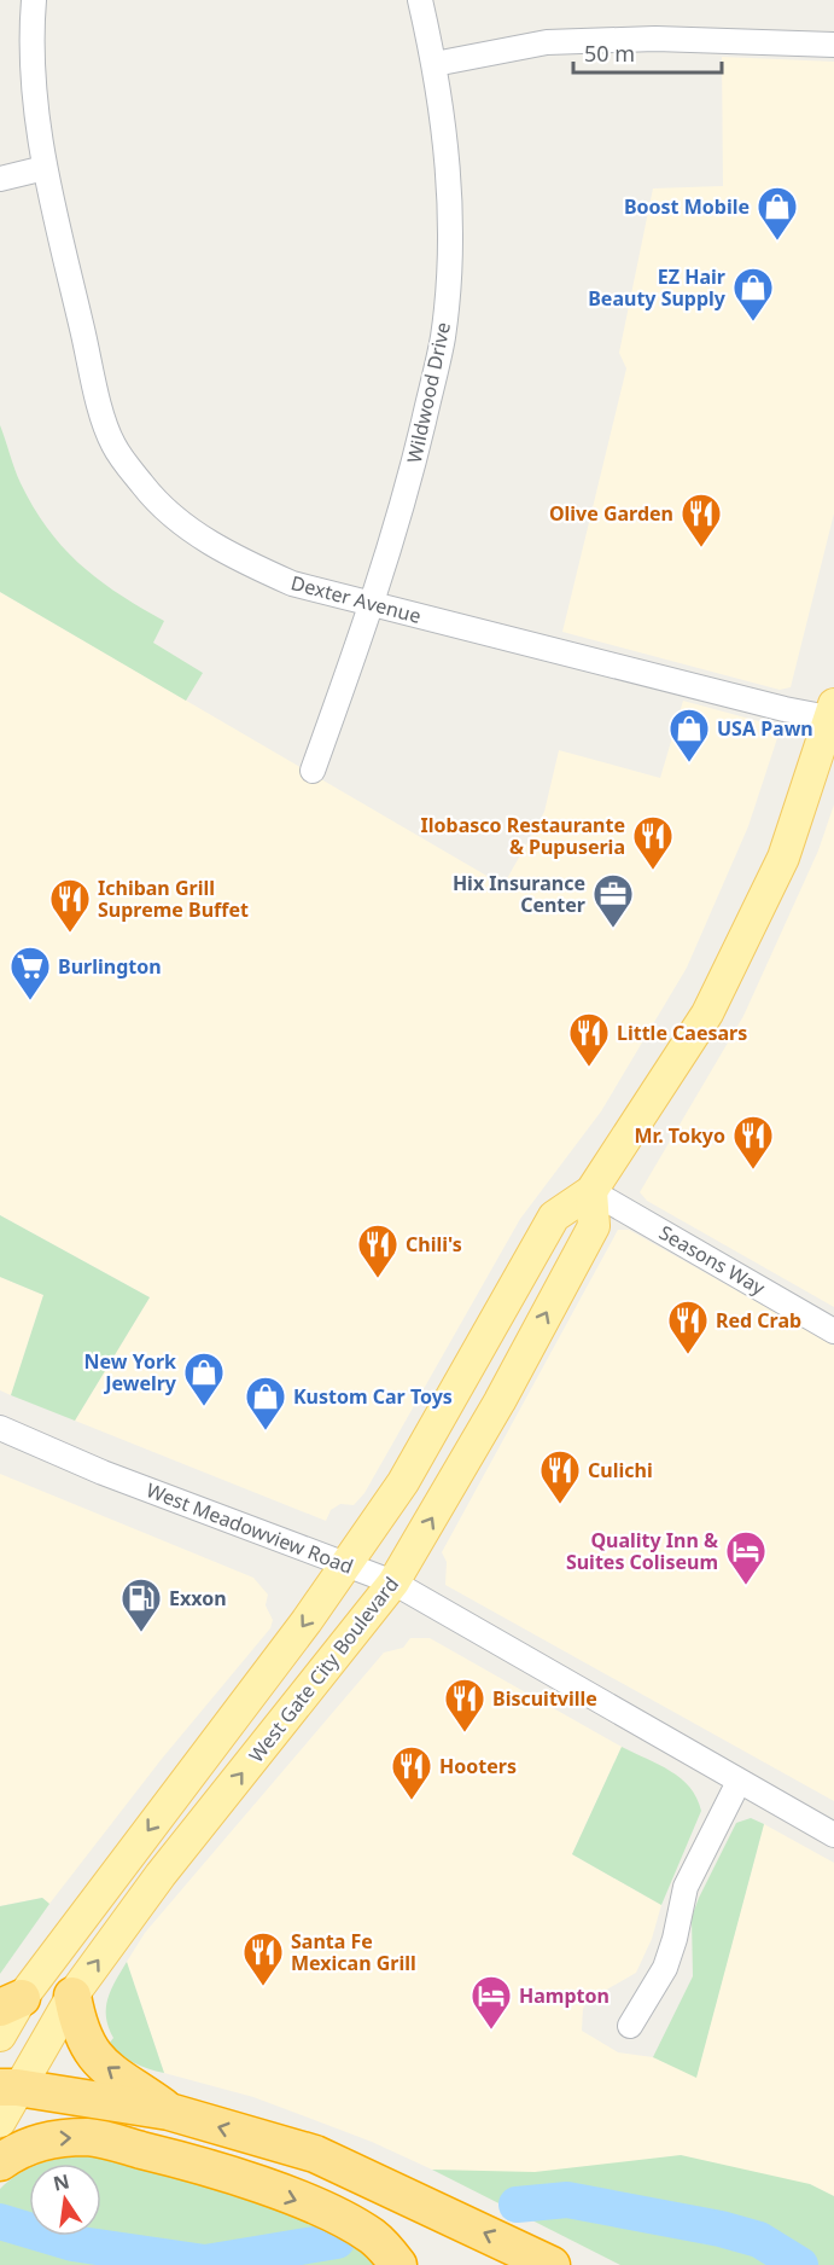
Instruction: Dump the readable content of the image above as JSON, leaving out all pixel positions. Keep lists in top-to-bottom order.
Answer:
{
  "streets": {
    "main road": ["West Gate City Boulevard"],
    "street": [
      "Wildwood Drive",
      "Dexter Avenue",
      "Seasons Way",
      "West Meadowview Road"
    ]
  },
  "crossings": [
    ["Wildwood Drive", "Dexter Avenue"],
    ["Dexter Avenue", "West Gate City Boulevard"],
    ["Seasons Way", "West Gate City Boulevard"],
    ["West Meadowview Road", "West Gate City Boulevard"]
  ],
  "places": {
    "shop": [
      "Boost Mobile",
      "EZ Hair Beauty Supply",
      "USA Pawn",
      "New York Jewelry",
      "Kustom Car Toys"
    ],
    "restaurant": [
      "Olive Garden",
      "Ilobasco Restaurante & Pupuseria",
      "Ichiban Grill Supreme Buffet",
      "Little Caesars",
      "Mr. Tokyo",
      "Chili's",
      "Red Crab",
      "Culichi",
      "Biscuitville",
      "Hooters",
      "Santa Fe Mexican Grill"
    ],
    "office": ["Hix Insurance Center"],
    "supermarket": ["Burlington"],
    "hotel": ["Quality Inn & Suites Coliseum", "Hampton"],
    "fuel station": ["Exxon"]
  },
  "scale_bar": "50 m",
  "north": "top"
}
